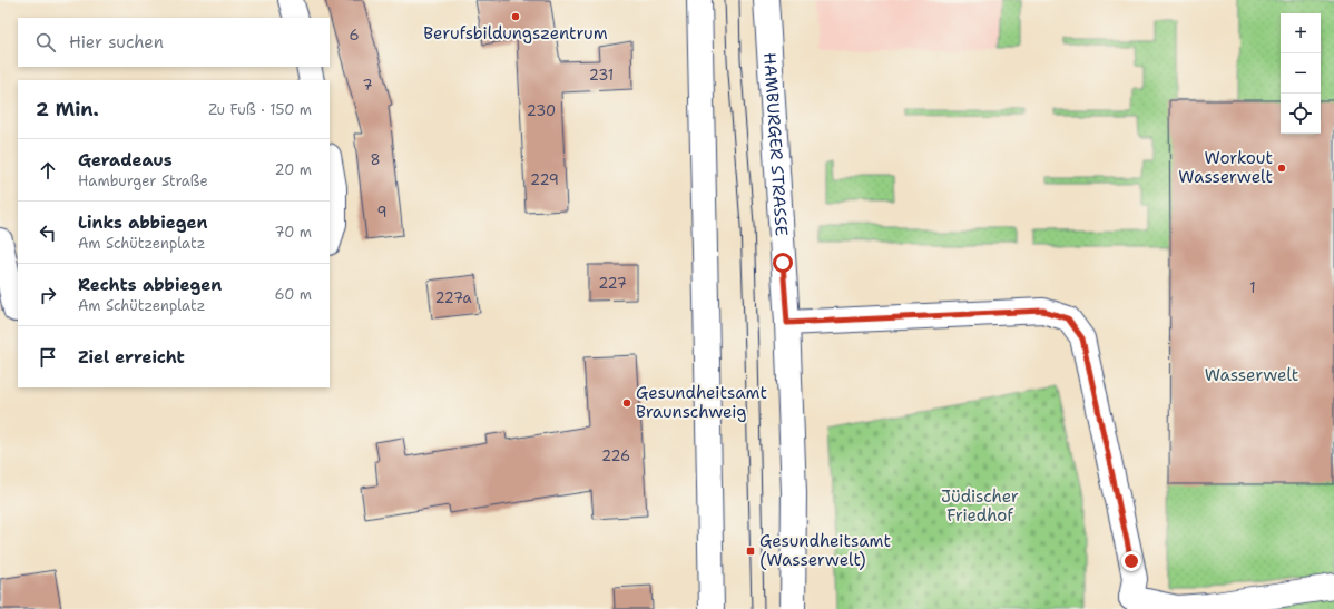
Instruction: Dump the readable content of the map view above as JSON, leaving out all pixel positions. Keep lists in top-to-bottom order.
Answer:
{
  "streets": {
    "main road": ["HAMBURGER STRASSE"]
  },
  "parks": ["Wasserwelt", "Jüdischer Friedhof"],
  "places": {
    "other": ["Berufsbildungszentrum", "Workout Wasserwelt", "Gesundheitsamt Braunschweig"],
    "transit": ["Gesundheitsamt (Wasserwelt)"]
  },
  "house_numbers": [
    "6",
    "231",
    "7",
    "230",
    "8",
    "229",
    "9",
    "227",
    "1",
    "227a",
    "226"
  ],
  "page": {
    "map_buttons": ["+", "−"],
    "search": "Hier suchen",
    "heading": ["2 Min.", "Zu Fuß · 150 m"],
    "list": [
      ["Geradeaus", "Hamburger Straße", "20 m"],
      ["Links abbiegen", "Am Schützenplatz", "70 m"],
      ["Rechts abbiegen", "Am Schützenplatz", "60 m"],
      "Ziel erreicht"
    ]
  }
}
